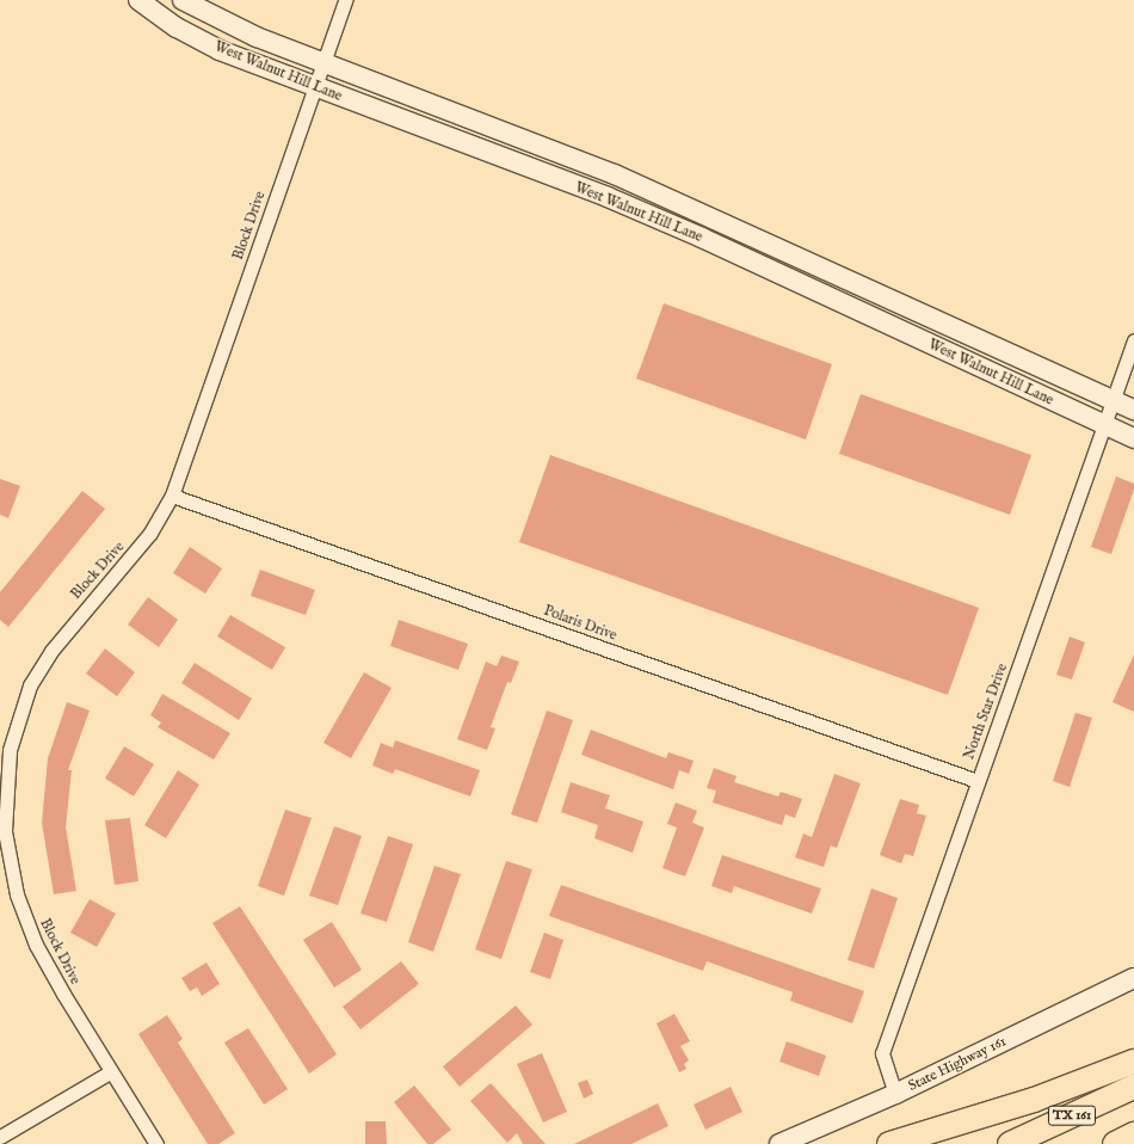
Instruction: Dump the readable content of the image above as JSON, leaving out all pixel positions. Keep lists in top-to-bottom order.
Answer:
{
  "streets": {
    "highway": ["TX 161"],
    "main road": ["West Walnut Hill Lane", "State Highway 161"],
    "street": ["Block Drive", "Polaris Drive", "North Star Drive"]
  },
  "crossings": [
    ["West Walnut Hill Lane", "Block Drive"],
    ["West Walnut Hill Lane", "North Star Drive"],
    ["Block Drive", "Polaris Drive"],
    ["Polaris Drive", "North Star Drive"],
    ["North Star Drive", "State Highway 161"]
  ]
}
